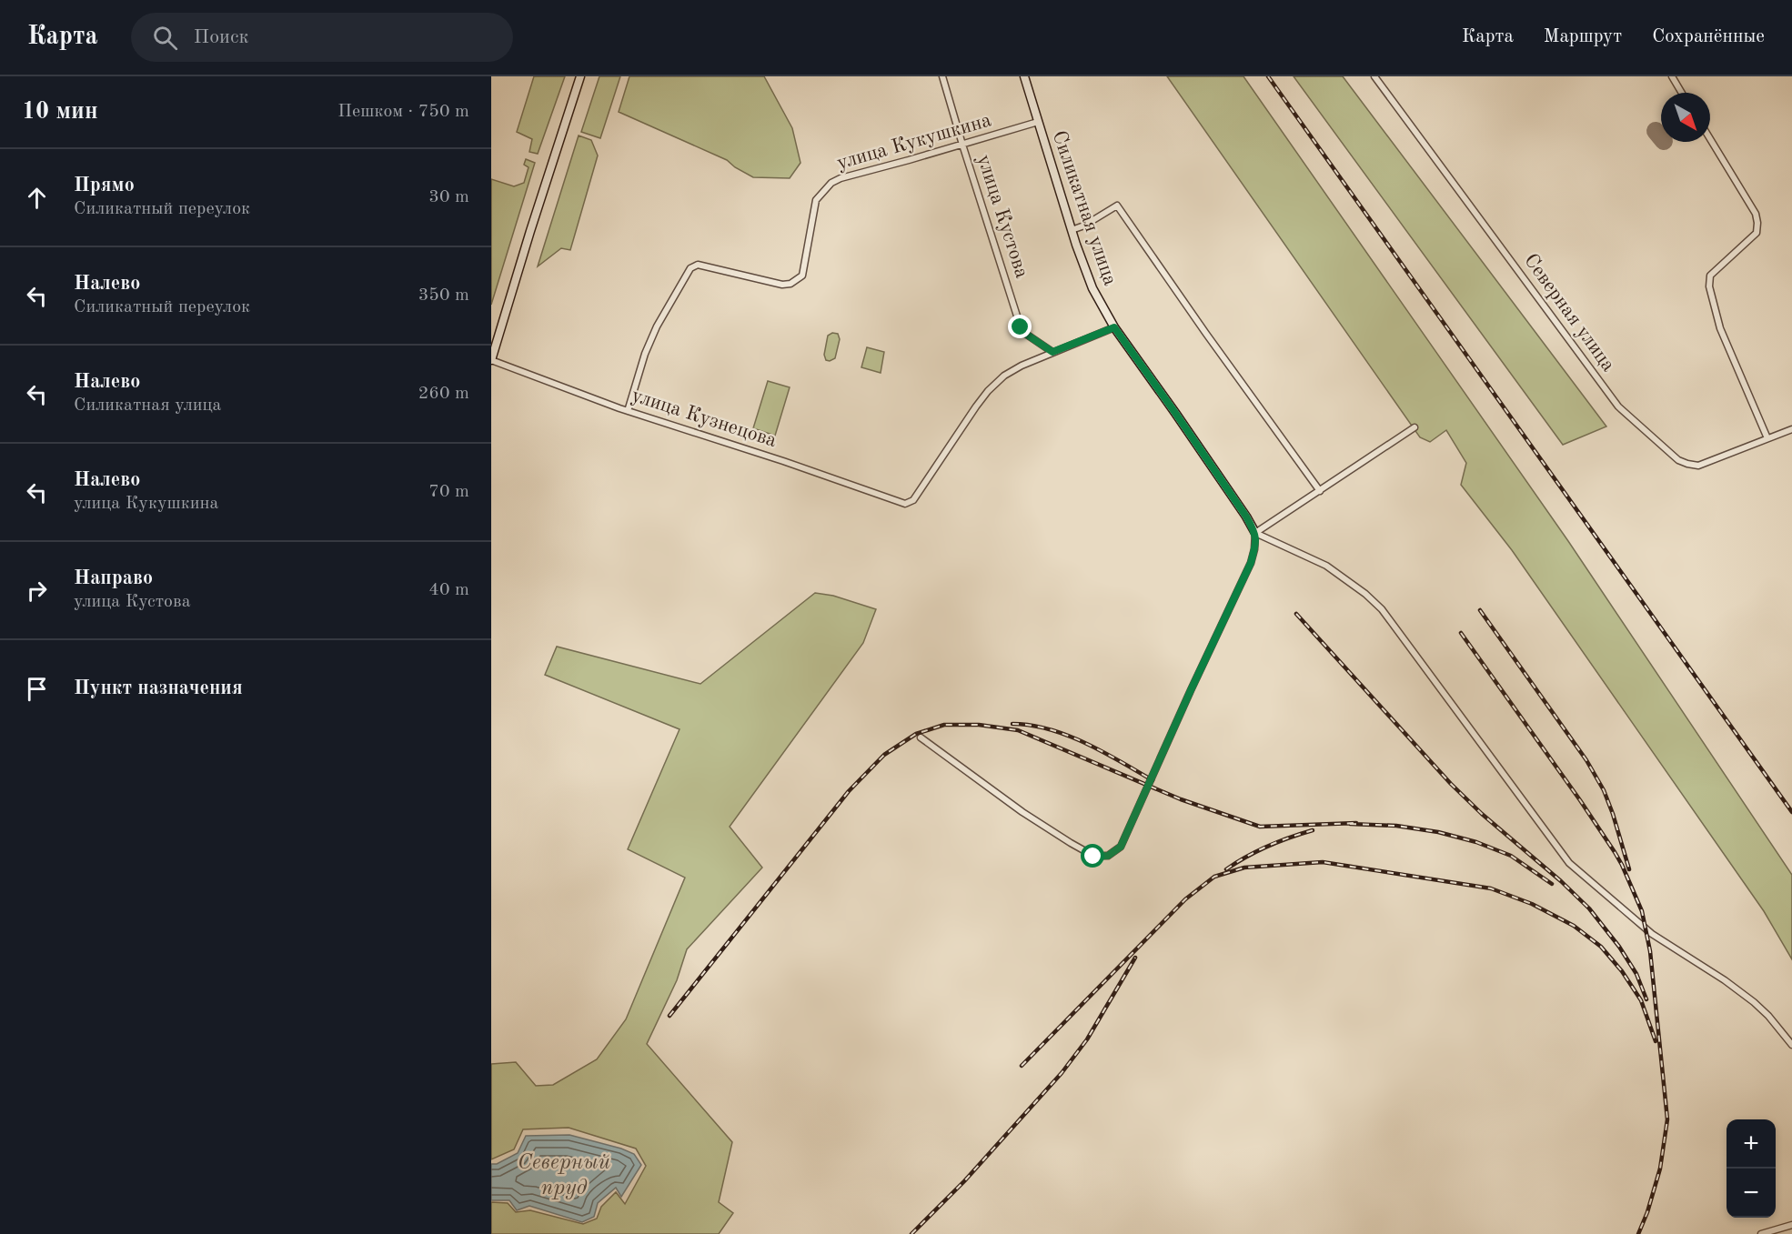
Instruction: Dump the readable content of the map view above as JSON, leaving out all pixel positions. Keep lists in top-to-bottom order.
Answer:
{
  "streets": {
    "street": [
      "улица Кукушкина",
      "Силикатная улица",
      "улица Кустова",
      "Северная улица",
      "улица Кузнецова"
    ]
  },
  "crossings": [
    ["улица Кукушкина", "Силикатная улица"],
    ["улица Кукушкина", "улица Кустова"],
    ["улица Кукушкина", "улица Кузнецова"],
    ["улица Кустова", "улица Кузнецова"]
  ],
  "water": ["Северный пруд"],
  "north": "bottom right",
  "page": {
    "header": "Карта",
    "search": "Поиск",
    "nav": ["Карта", "Маршрут", "Сохранённые"],
    "heading": ["10 мин", "Пешком · 750 m"],
    "list": [
      ["Прямо", "Силикатный переулок", "30 m"],
      ["Налево", "Силикатный переулок", "350 m"],
      ["Налево", "Силикатная улица", "260 m"],
      ["Налево", "улица Кукушкина", "70 m"],
      ["Направо", "улица Кустова", "40 m"],
      "Пункт назначения"
    ],
    "map_buttons": ["+", "−"]
  }
}
